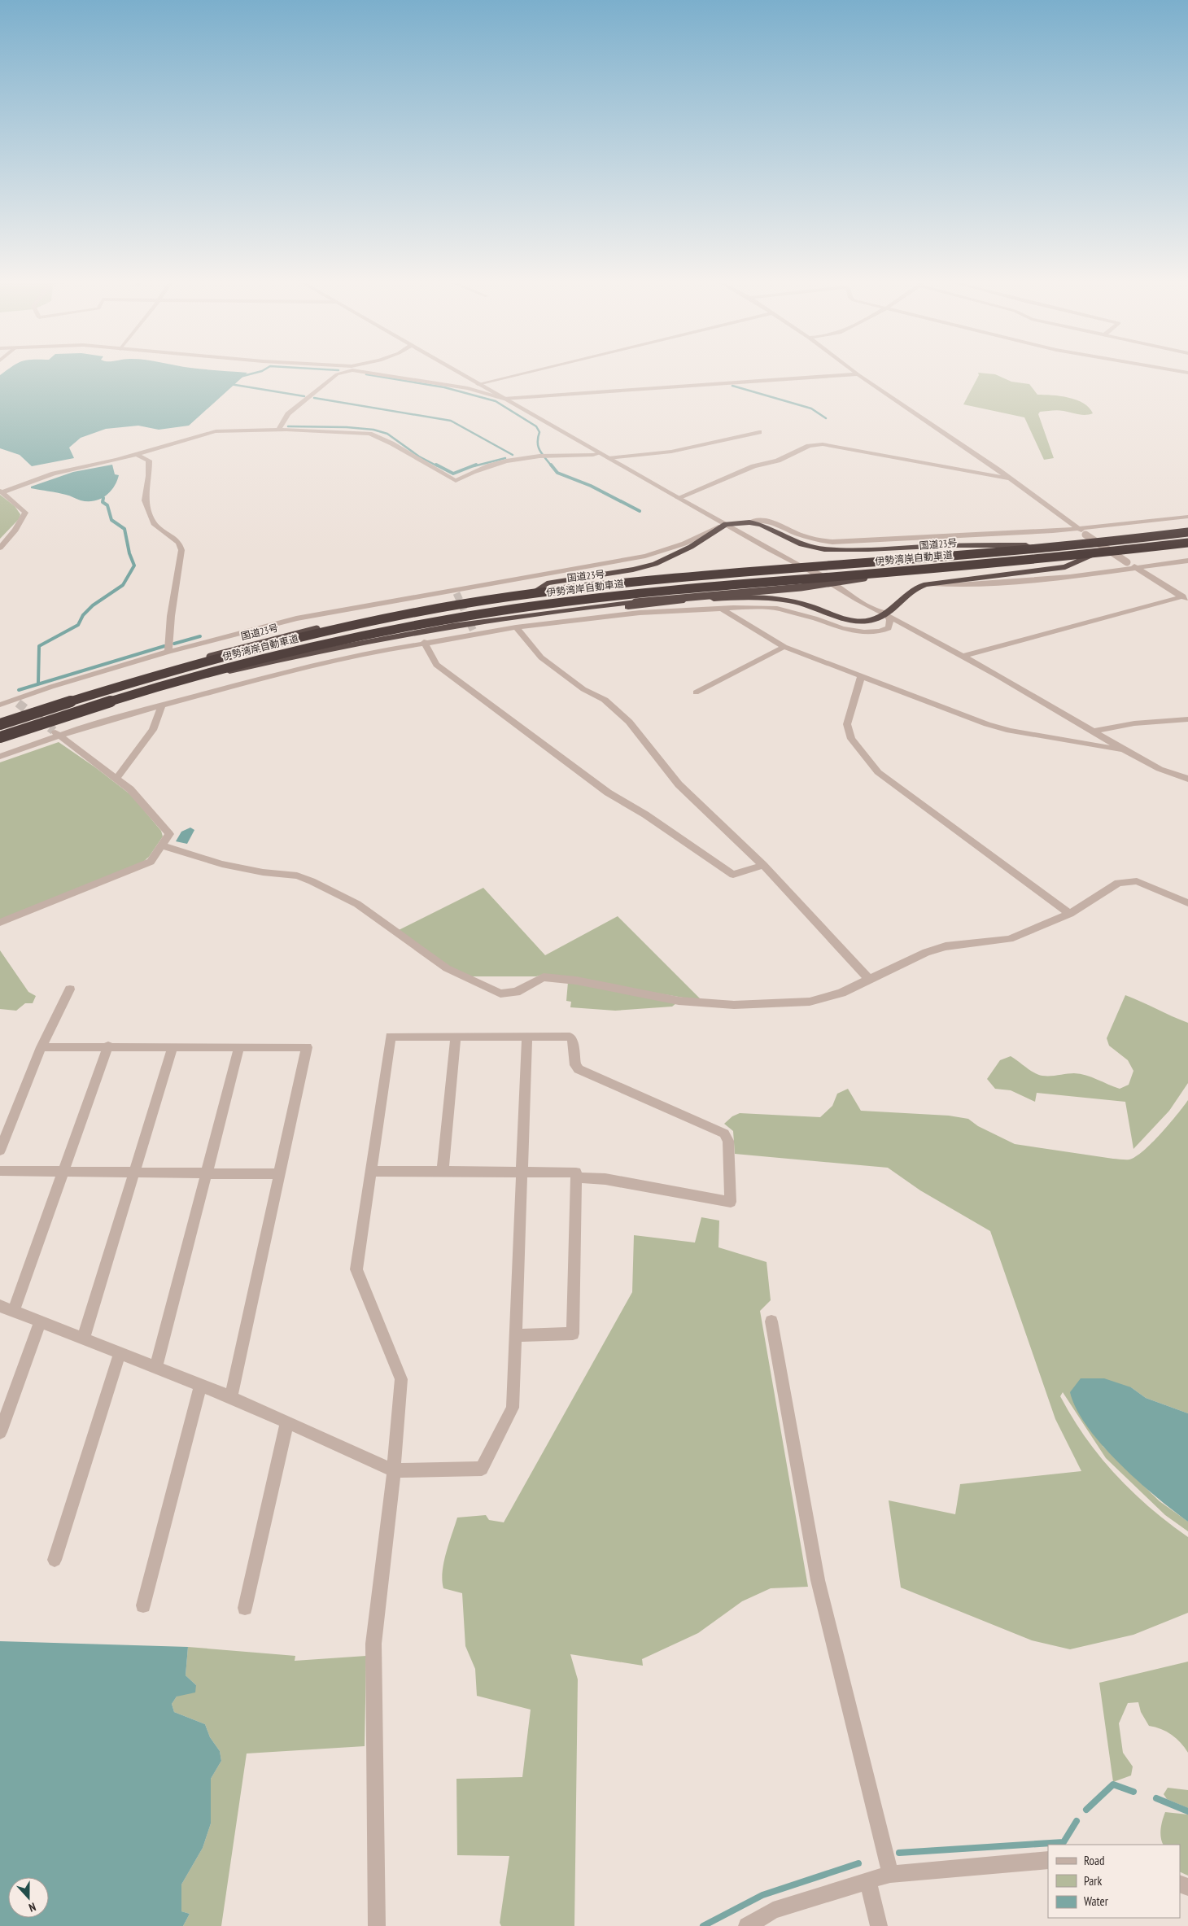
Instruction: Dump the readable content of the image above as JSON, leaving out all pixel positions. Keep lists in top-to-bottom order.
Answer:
{
  "streets": {
    "highway": ["国道23号", "伊勢湾岸自動車道"]
  },
  "crossings": [
    ["国道23号", "伊勢湾岸自動車道"]
  ],
  "legend": ["Road", "Park", "Water"],
  "north": "bottom"
}
